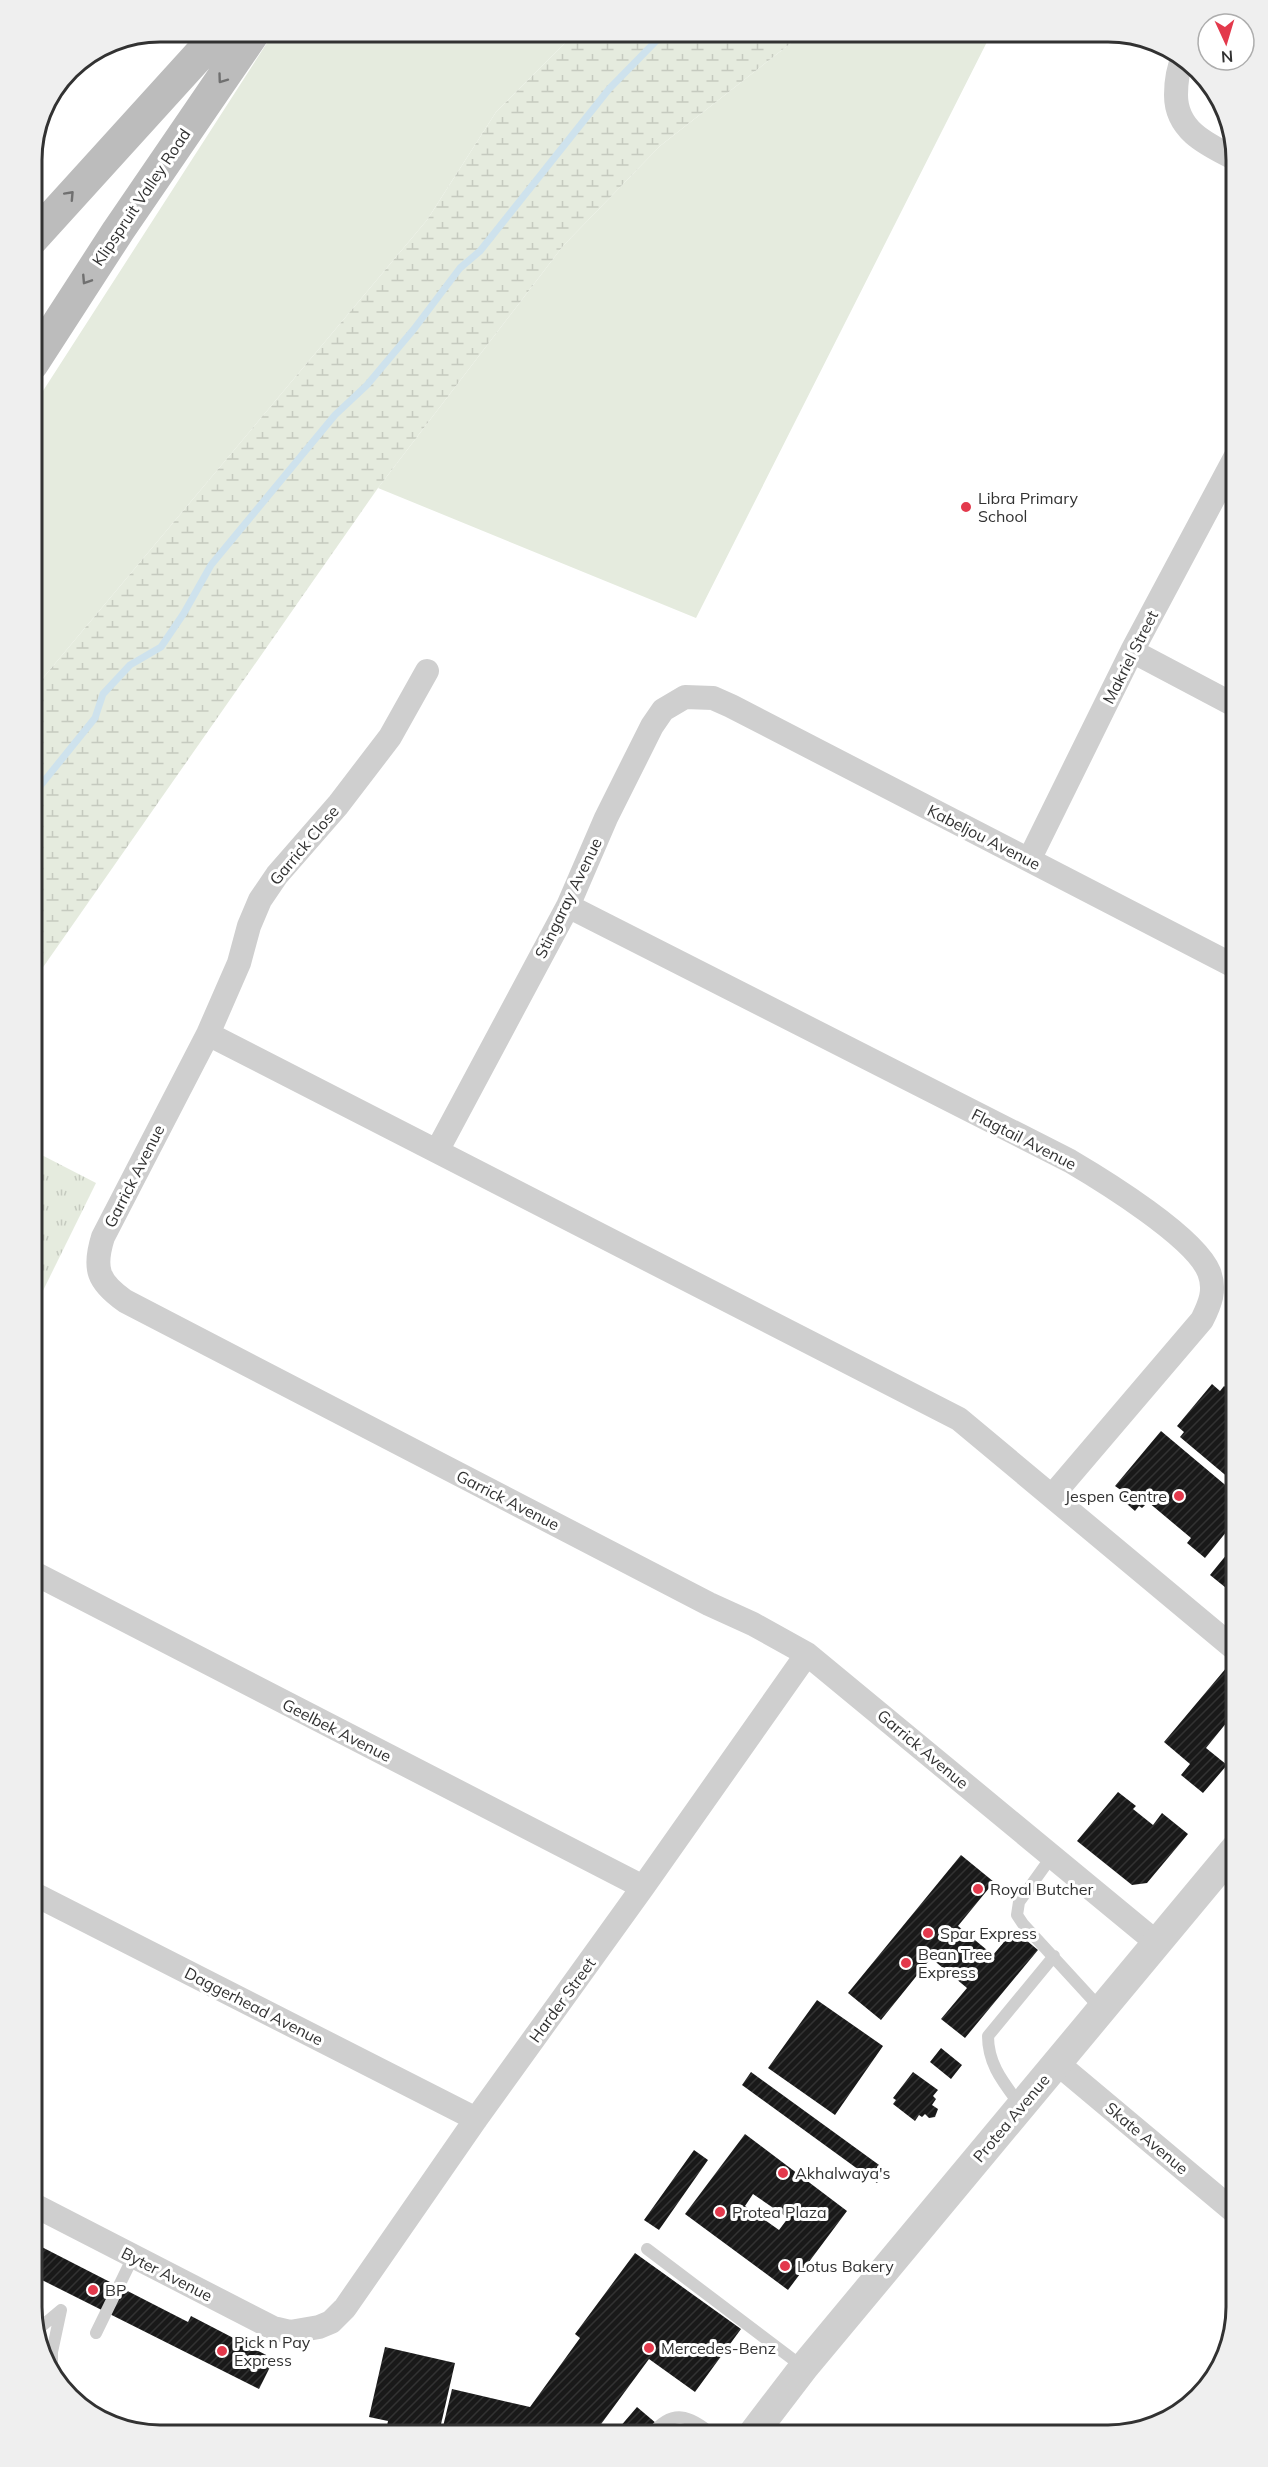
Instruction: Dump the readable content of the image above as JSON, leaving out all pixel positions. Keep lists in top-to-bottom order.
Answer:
{
  "streets": {
    "main road": ["Klipspruit Valley Road"],
    "street": [
      "Makriel Street",
      "Kabeljou Avenue",
      "Garrick Close",
      "Stingaray Avenue",
      "Flagtail Avenue",
      "Garrick Avenue",
      "Geelbek Avenue",
      "Harder Street",
      "Daggerhead Avenue",
      "Protea Avenue",
      "Skate Avenue",
      "Byter Avenue"
    ]
  },
  "crossings": [
    ["Makriel Street", "Kabeljou Avenue"],
    ["Kabeljou Avenue", "Stingaray Avenue"],
    ["Garrick Close", "Garrick Avenue"],
    ["Stingaray Avenue", "Flagtail Avenue"],
    ["Garrick Avenue", "Harder Street"],
    ["Garrick Avenue", "Protea Avenue"],
    ["Geelbek Avenue", "Harder Street"],
    ["Harder Street", "Daggerhead Avenue"],
    ["Harder Street", "Byter Avenue"],
    ["Protea Avenue", "Skate Avenue"]
  ],
  "places": [
    "Libra Primary School",
    "Jespen Centre",
    "Royal Butcher",
    "Spar Express",
    "Bean Tree Express",
    "Akhalwaya's",
    "Protea Plaza",
    "Lotus Bakery",
    "BP",
    "Mercedes-Benz",
    "Pick n Pay Express"
  ],
  "north": "bottom"
}
